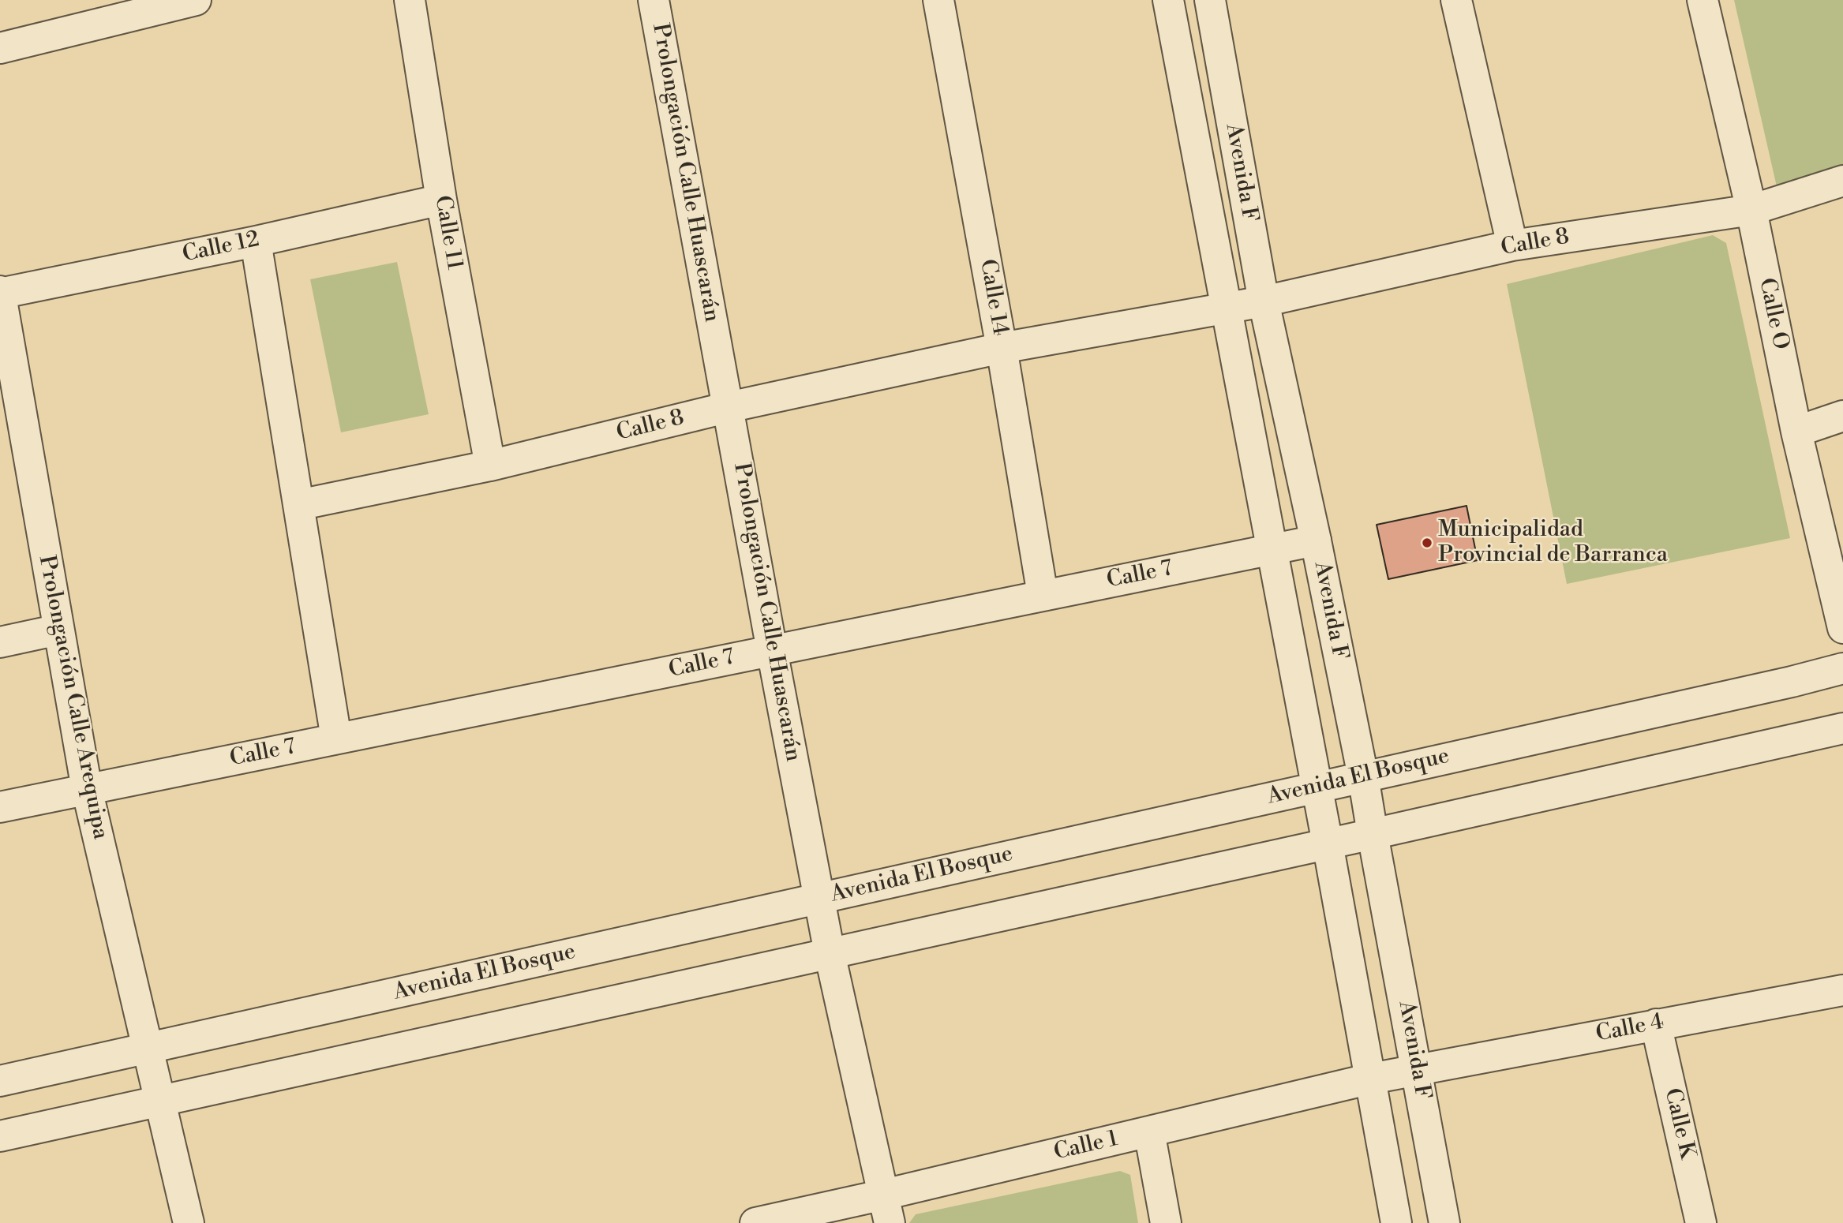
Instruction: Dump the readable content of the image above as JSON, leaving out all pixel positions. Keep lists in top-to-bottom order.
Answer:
{
  "streets": {
    "street": [
      "Prolongación Calle Huascarán",
      "Avenida F",
      "Calle 11",
      "Calle 8",
      "Calle 12",
      "Calle 14",
      "Calle O",
      "Calle 7",
      "Prolongación Calle Arequipa",
      "Avenida El Bosque",
      "Calle 4",
      "Calle K",
      "Calle 1"
    ]
  },
  "crossings": [
    ["Prolongación Calle Huascarán", "Calle 8"],
    ["Prolongación Calle Huascarán", "Calle 7"],
    ["Prolongación Calle Huascarán", "Avenida El Bosque"],
    ["Prolongación Calle Huascarán", "Calle 1"],
    ["Avenida F", "Calle 8"],
    ["Avenida F", "Calle 7"],
    ["Avenida F", "Avenida El Bosque"],
    ["Avenida F", "Calle 4"],
    ["Avenida F", "Calle 1"],
    ["Calle 11", "Calle 8"],
    ["Calle 11", "Calle 12"],
    ["Calle 8", "Calle 14"],
    ["Calle 8", "Calle O"],
    ["Calle 12", "Prolongación Calle Arequipa"],
    ["Calle 14", "Calle 7"],
    ["Calle 7", "Prolongación Calle Arequipa"],
    ["Prolongación Calle Arequipa", "Avenida El Bosque"],
    ["Calle 4", "Calle K"],
    ["Calle 4", "Calle 1"]
  ],
  "places": ["Municipalidad Provincial de Barranca"]
}
